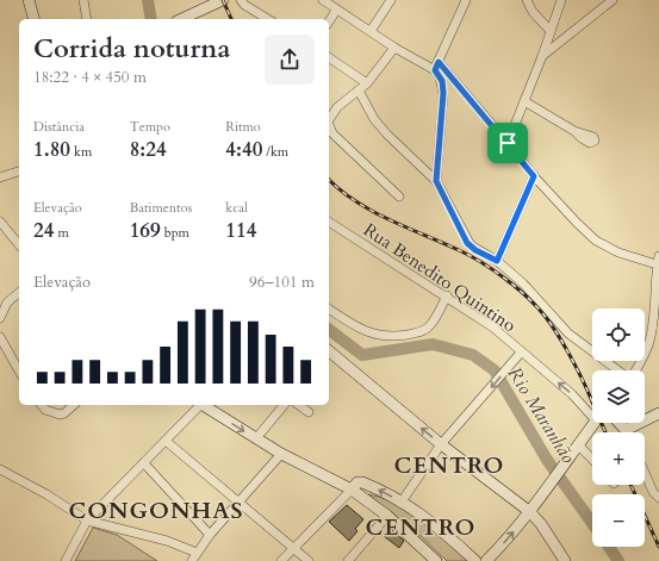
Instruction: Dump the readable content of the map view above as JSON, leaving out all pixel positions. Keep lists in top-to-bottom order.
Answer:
{
  "streets": {
    "street": ["Rua Benedito Quintino"]
  },
  "districts": ["CENTRO", "CONGONHAS", "CENTRO"],
  "water": ["Rio Maranhão"],
  "page": {
    "heading": ["Corrida noturna", "18:22 · 4 × 450 m"],
    "stats": [
      ["Distância", "1.80 km"],
      ["Tempo", "8:24"],
      ["Ritmo", "4:40 /km"],
      ["Elevação", "24 m"],
      ["Batimentos", "169 bpm"],
      ["kcal", "114"]
    ],
    "chart": ["Elevação", "96–101 m"],
    "map_buttons": ["+", "−"]
  }
}
